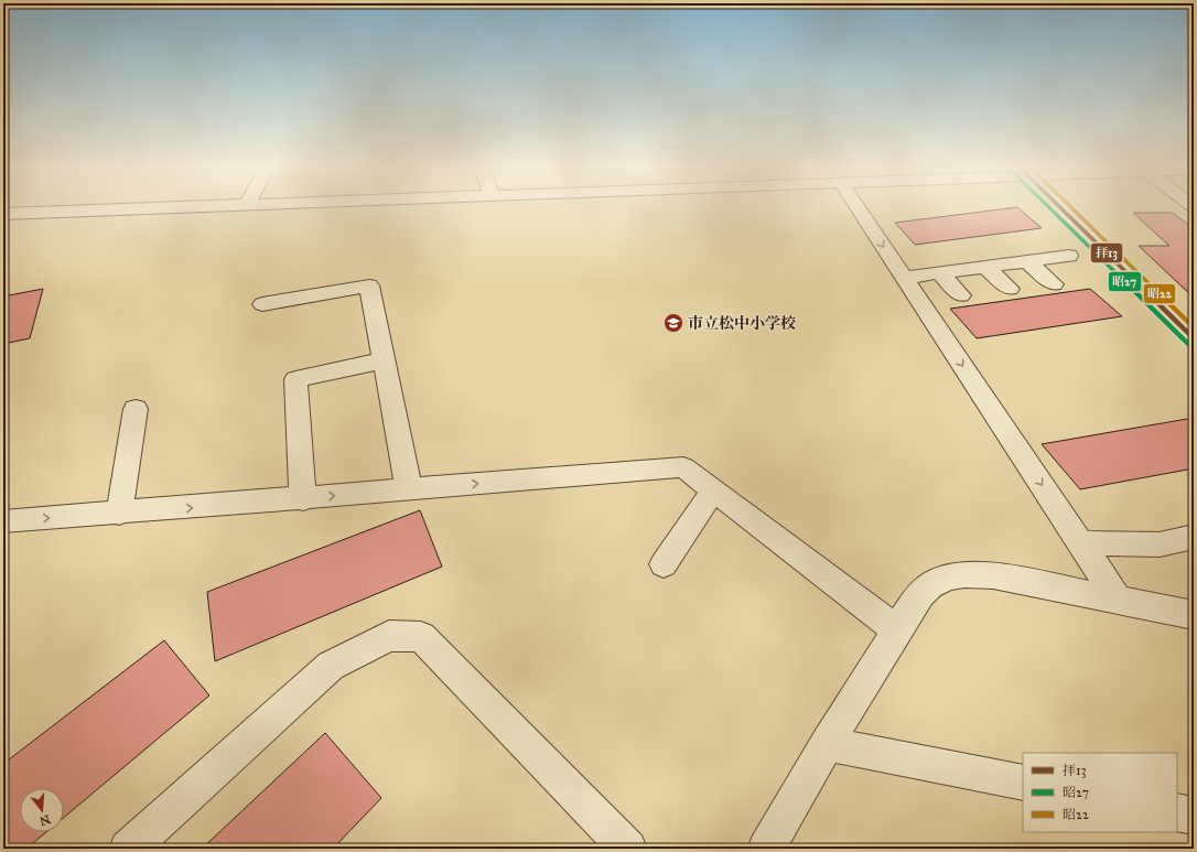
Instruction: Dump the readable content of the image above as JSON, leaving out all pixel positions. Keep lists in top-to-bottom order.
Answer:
{
  "places": {
    "school or university": ["市立松中小学校"]
  },
  "lines": ["transit line 拝13", "transit line 昭27", "transit line 昭22"],
  "legend": ["拝13", "昭27", "昭22"],
  "north": "bottom"
}
